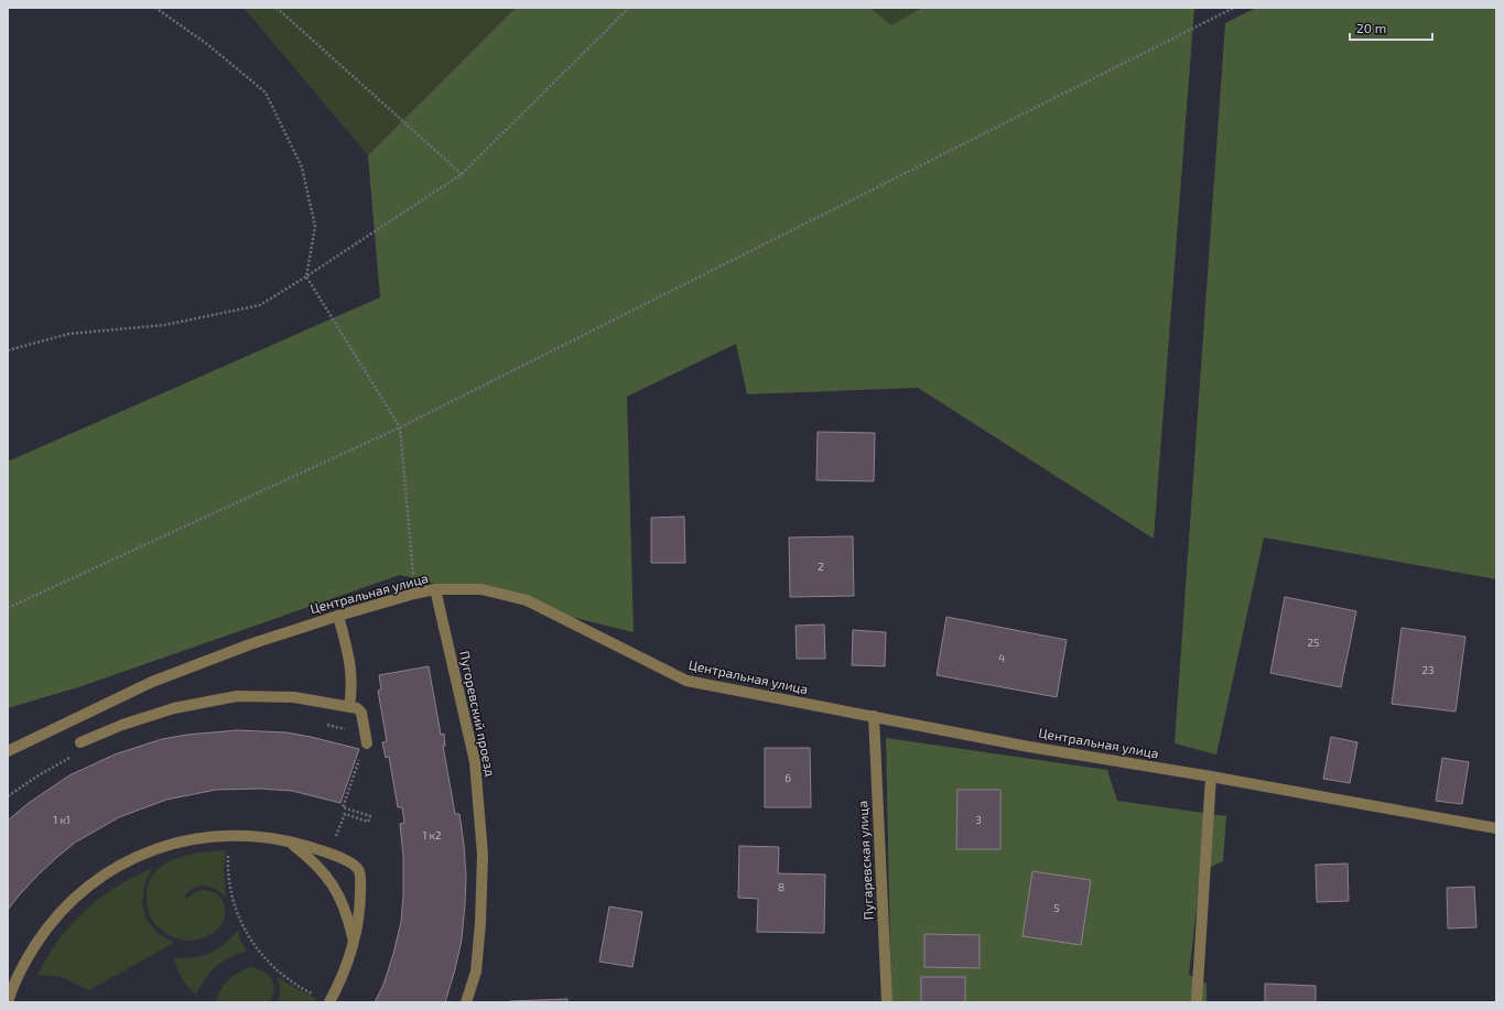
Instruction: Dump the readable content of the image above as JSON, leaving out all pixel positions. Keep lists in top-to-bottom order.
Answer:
{
  "streets": {
    "street": ["Центральная улица", "Пугоревский проезд", "Пугаревская улица"]
  },
  "crossings": [
    ["Центральная улица", "Пугоревский проезд"],
    ["Центральная улица", "Пугаревская улица"]
  ],
  "house_numbers": [
    "2",
    "25",
    "4",
    "23",
    "6",
    "1 к1",
    "3",
    "1 к2",
    "8",
    "5"
  ],
  "scale_bar": "20 m"
}
